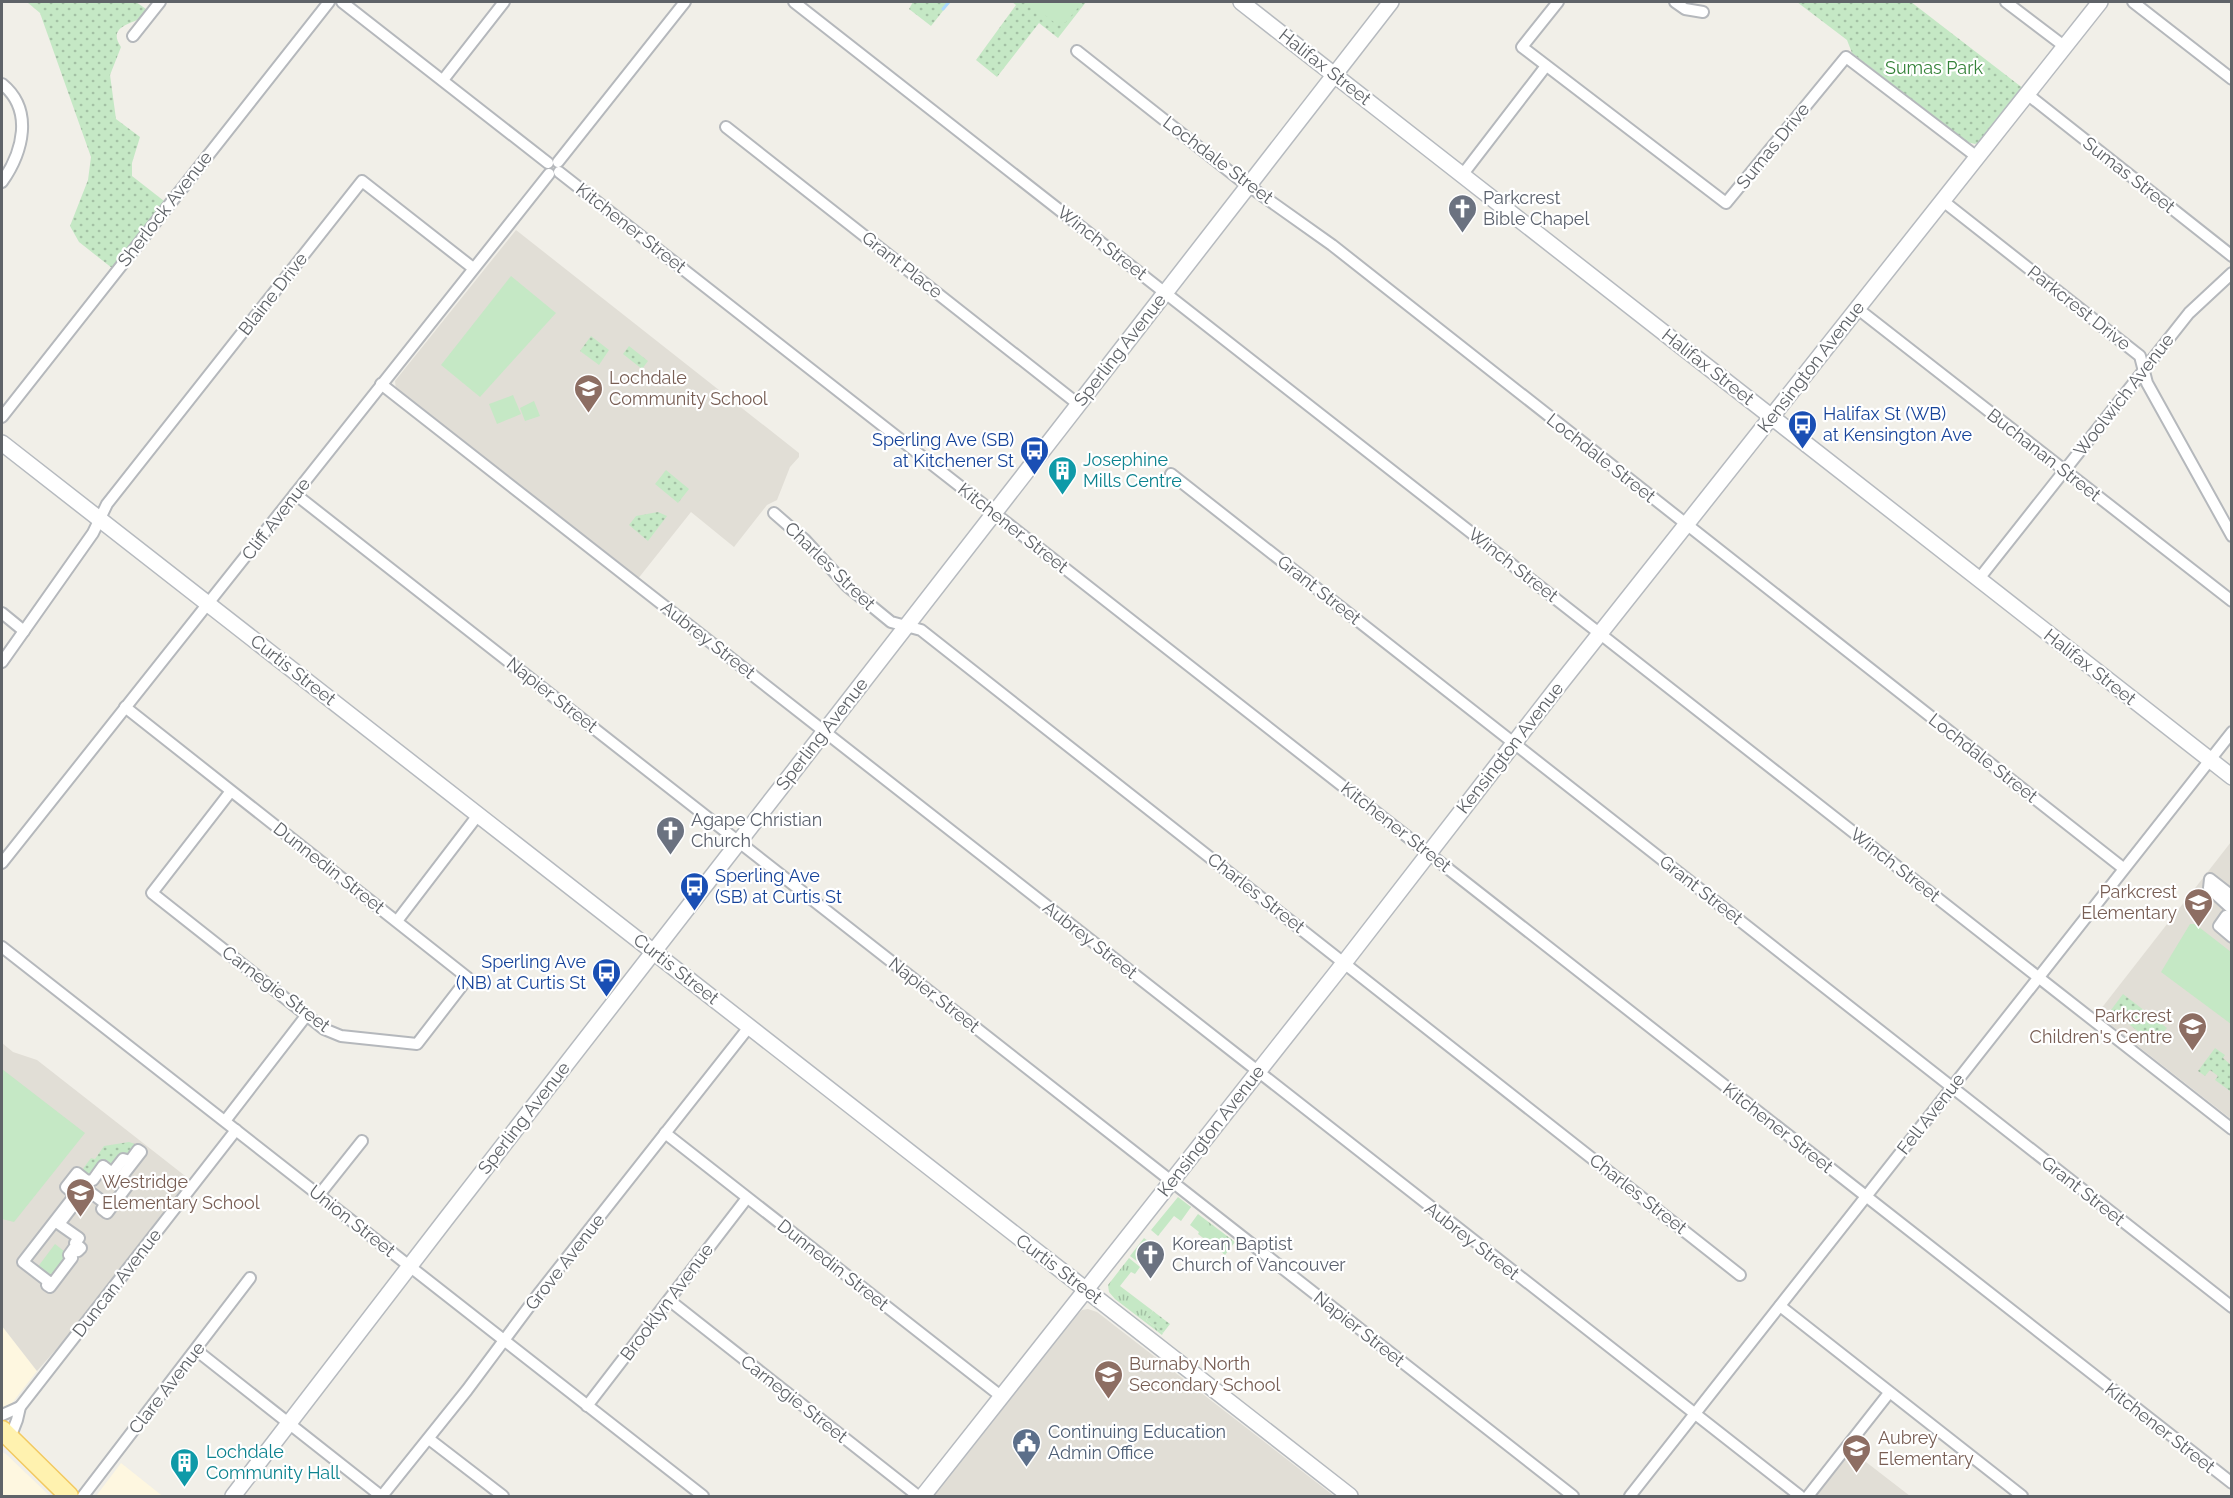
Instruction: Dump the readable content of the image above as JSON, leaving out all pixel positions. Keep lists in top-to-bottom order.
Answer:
{
  "streets": {
    "street": [
      "Halifax Street",
      "Sumas Drive",
      "Lochdale Street",
      "Sumas Street",
      "Sherlock Avenue",
      "Kitchener Street",
      "Winch Street",
      "Grant Place",
      "Blaine Drive",
      "Parkcrest Drive",
      "Sperling Avenue",
      "Kensington Avenue",
      "Woolwich Avenue",
      "Buchanan Street",
      "Cliff Avenue",
      "Charles Street",
      "Grant Street",
      "Aubrey Street",
      "Curtis Street",
      "Napier Street",
      "Dunnedin Street",
      "Carnegie Street",
      "Fell Avenue",
      "Union Street",
      "Grove Avenue",
      "Duncan Avenue",
      "Brooklyn Avenue",
      "Clare Avenue"
    ]
  },
  "crossings": [
    ["Halifax Street", "Sperling Avenue"],
    ["Halifax Street", "Kensington Avenue"],
    ["Halifax Street", "Woolwich Avenue"],
    ["Halifax Street", "Fell Avenue"],
    ["Sumas Drive", "Kensington Avenue"],
    ["Lochdale Street", "Sperling Avenue"],
    ["Lochdale Street", "Kensington Avenue"],
    ["Lochdale Street", "Fell Avenue"],
    ["Sumas Street", "Kensington Avenue"],
    ["Kitchener Street", "Sperling Avenue"],
    ["Kitchener Street", "Kensington Avenue"],
    ["Kitchener Street", "Cliff Avenue"],
    ["Kitchener Street", "Fell Avenue"],
    ["Winch Street", "Sperling Avenue"],
    ["Winch Street", "Kensington Avenue"],
    ["Winch Street", "Fell Avenue"],
    ["Grant Place", "Sperling Avenue"],
    ["Blaine Drive", "Cliff Avenue"],
    ["Blaine Drive", "Curtis Street"],
    ["Parkcrest Drive", "Kensington Avenue"],
    ["Parkcrest Drive", "Woolwich Avenue"],
    ["Sperling Avenue", "Charles Street"],
    ["Sperling Avenue", "Aubrey Street"],
    ["Sperling Avenue", "Curtis Street"],
    ["Sperling Avenue", "Napier Street"],
    ["Sperling Avenue", "Union Street"],
    ["Kensington Avenue", "Buchanan Street"],
    ["Kensington Avenue", "Charles Street"],
    ["Kensington Avenue", "Grant Street"],
    ["Kensington Avenue", "Aubrey Street"],
    ["Kensington Avenue", "Curtis Street"],
    ["Kensington Avenue", "Napier Street"],
    ["Kensington Avenue", "Dunnedin Street"],
    ["Kensington Avenue", "Carnegie Street"],
    ["Woolwich Avenue", "Buchanan Street"],
    ["Cliff Avenue", "Aubrey Street"],
    ["Cliff Avenue", "Curtis Street"],
    ["Cliff Avenue", "Napier Street"],
    ["Cliff Avenue", "Dunnedin Street"],
    ["Grant Street", "Fell Avenue"],
    ["Aubrey Street", "Fell Avenue"],
    ["Curtis Street", "Grove Avenue"],
    ["Dunnedin Street", "Carnegie Street"],
    ["Dunnedin Street", "Grove Avenue"],
    ["Dunnedin Street", "Brooklyn Avenue"],
    ["Carnegie Street", "Brooklyn Avenue"],
    ["Union Street", "Grove Avenue"],
    ["Union Street", "Duncan Avenue"],
    ["Union Street", "Brooklyn Avenue"]
  ],
  "parks": ["Sumas Park"],
  "places": {
    "church": ["Parkcrest Bible Chapel", "Agape Christian Church", "Korean Baptist Church of Vancouver"],
    "school or university": [
      "Lochdale Community School",
      "Parkcrest Elementary",
      "Parkcrest Children's Centre",
      "Westridge Elementary School",
      "Burnaby North Secondary School",
      "Aubrey Elementary"
    ],
    "bus stop": [
      "Halifax St (WB) at Kensington Ave",
      "Sperling Ave (SB) at Kitchener St",
      "Sperling Ave (SB) at Curtis St",
      "Sperling Ave (NB) at Curtis St"
    ],
    "building": ["Josephine Mills Centre", "Lochdale Community Hall"],
    "public building": ["Continuing Education Admin Office"]
  }
}
